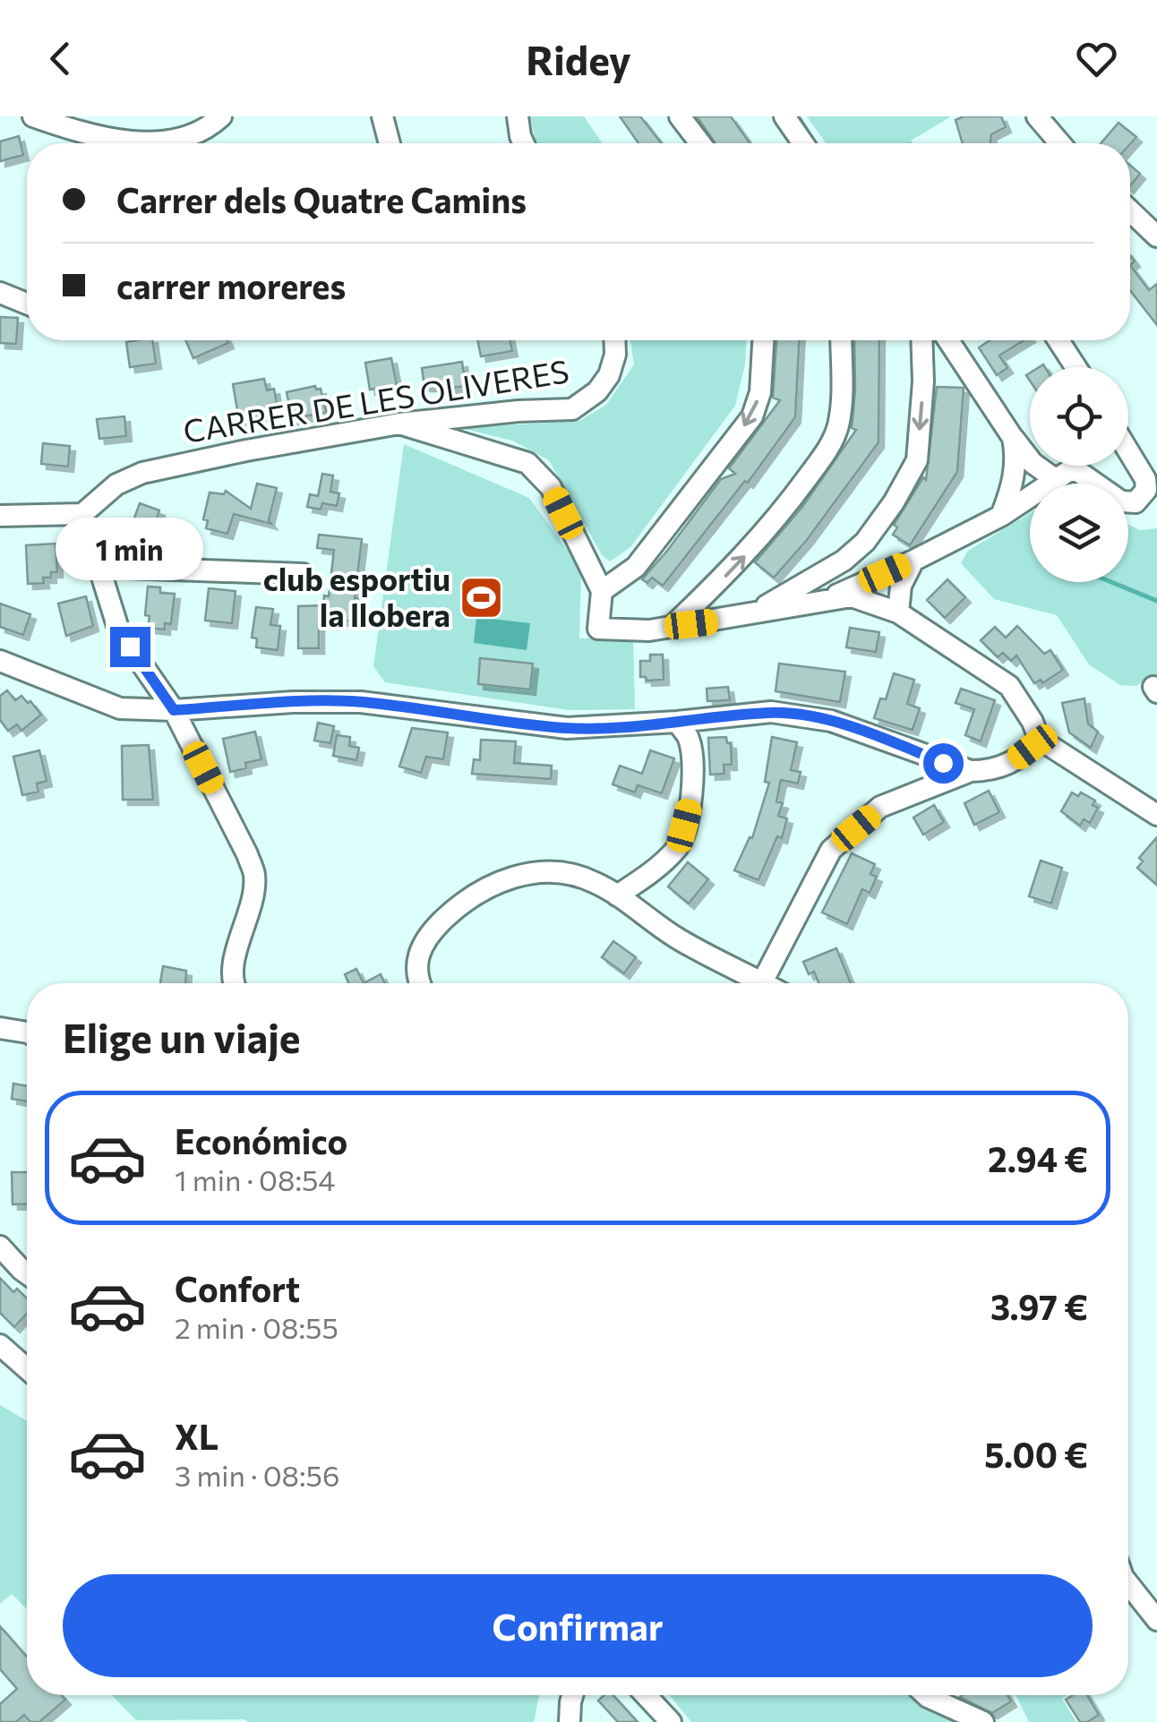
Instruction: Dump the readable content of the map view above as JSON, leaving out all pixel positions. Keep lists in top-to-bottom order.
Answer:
{
  "streets": {
    "street": ["CARRER DE LES OLIVERES"]
  },
  "places": {
    "sports": ["club esportiu la llobera"]
  },
  "page": {
    "header": "Ridey",
    "banner": ["Carrer dels Quatre Camins", "carrer moreres"],
    "bubble": "1 min",
    "heading": "Elige un viaje",
    "list": [
      {
        "name": "Económico",
        "note": "1 min · 08:54",
        "value": "2.94 €"
      },
      {
        "name": "Confort",
        "note": "2 min · 08:55",
        "value": "3.97 €"
      },
      {
        "name": "XL",
        "note": "3 min · 08:56",
        "value": "5.00 €"
      }
    ],
    "buttons": "Confirmar"
  }
}
